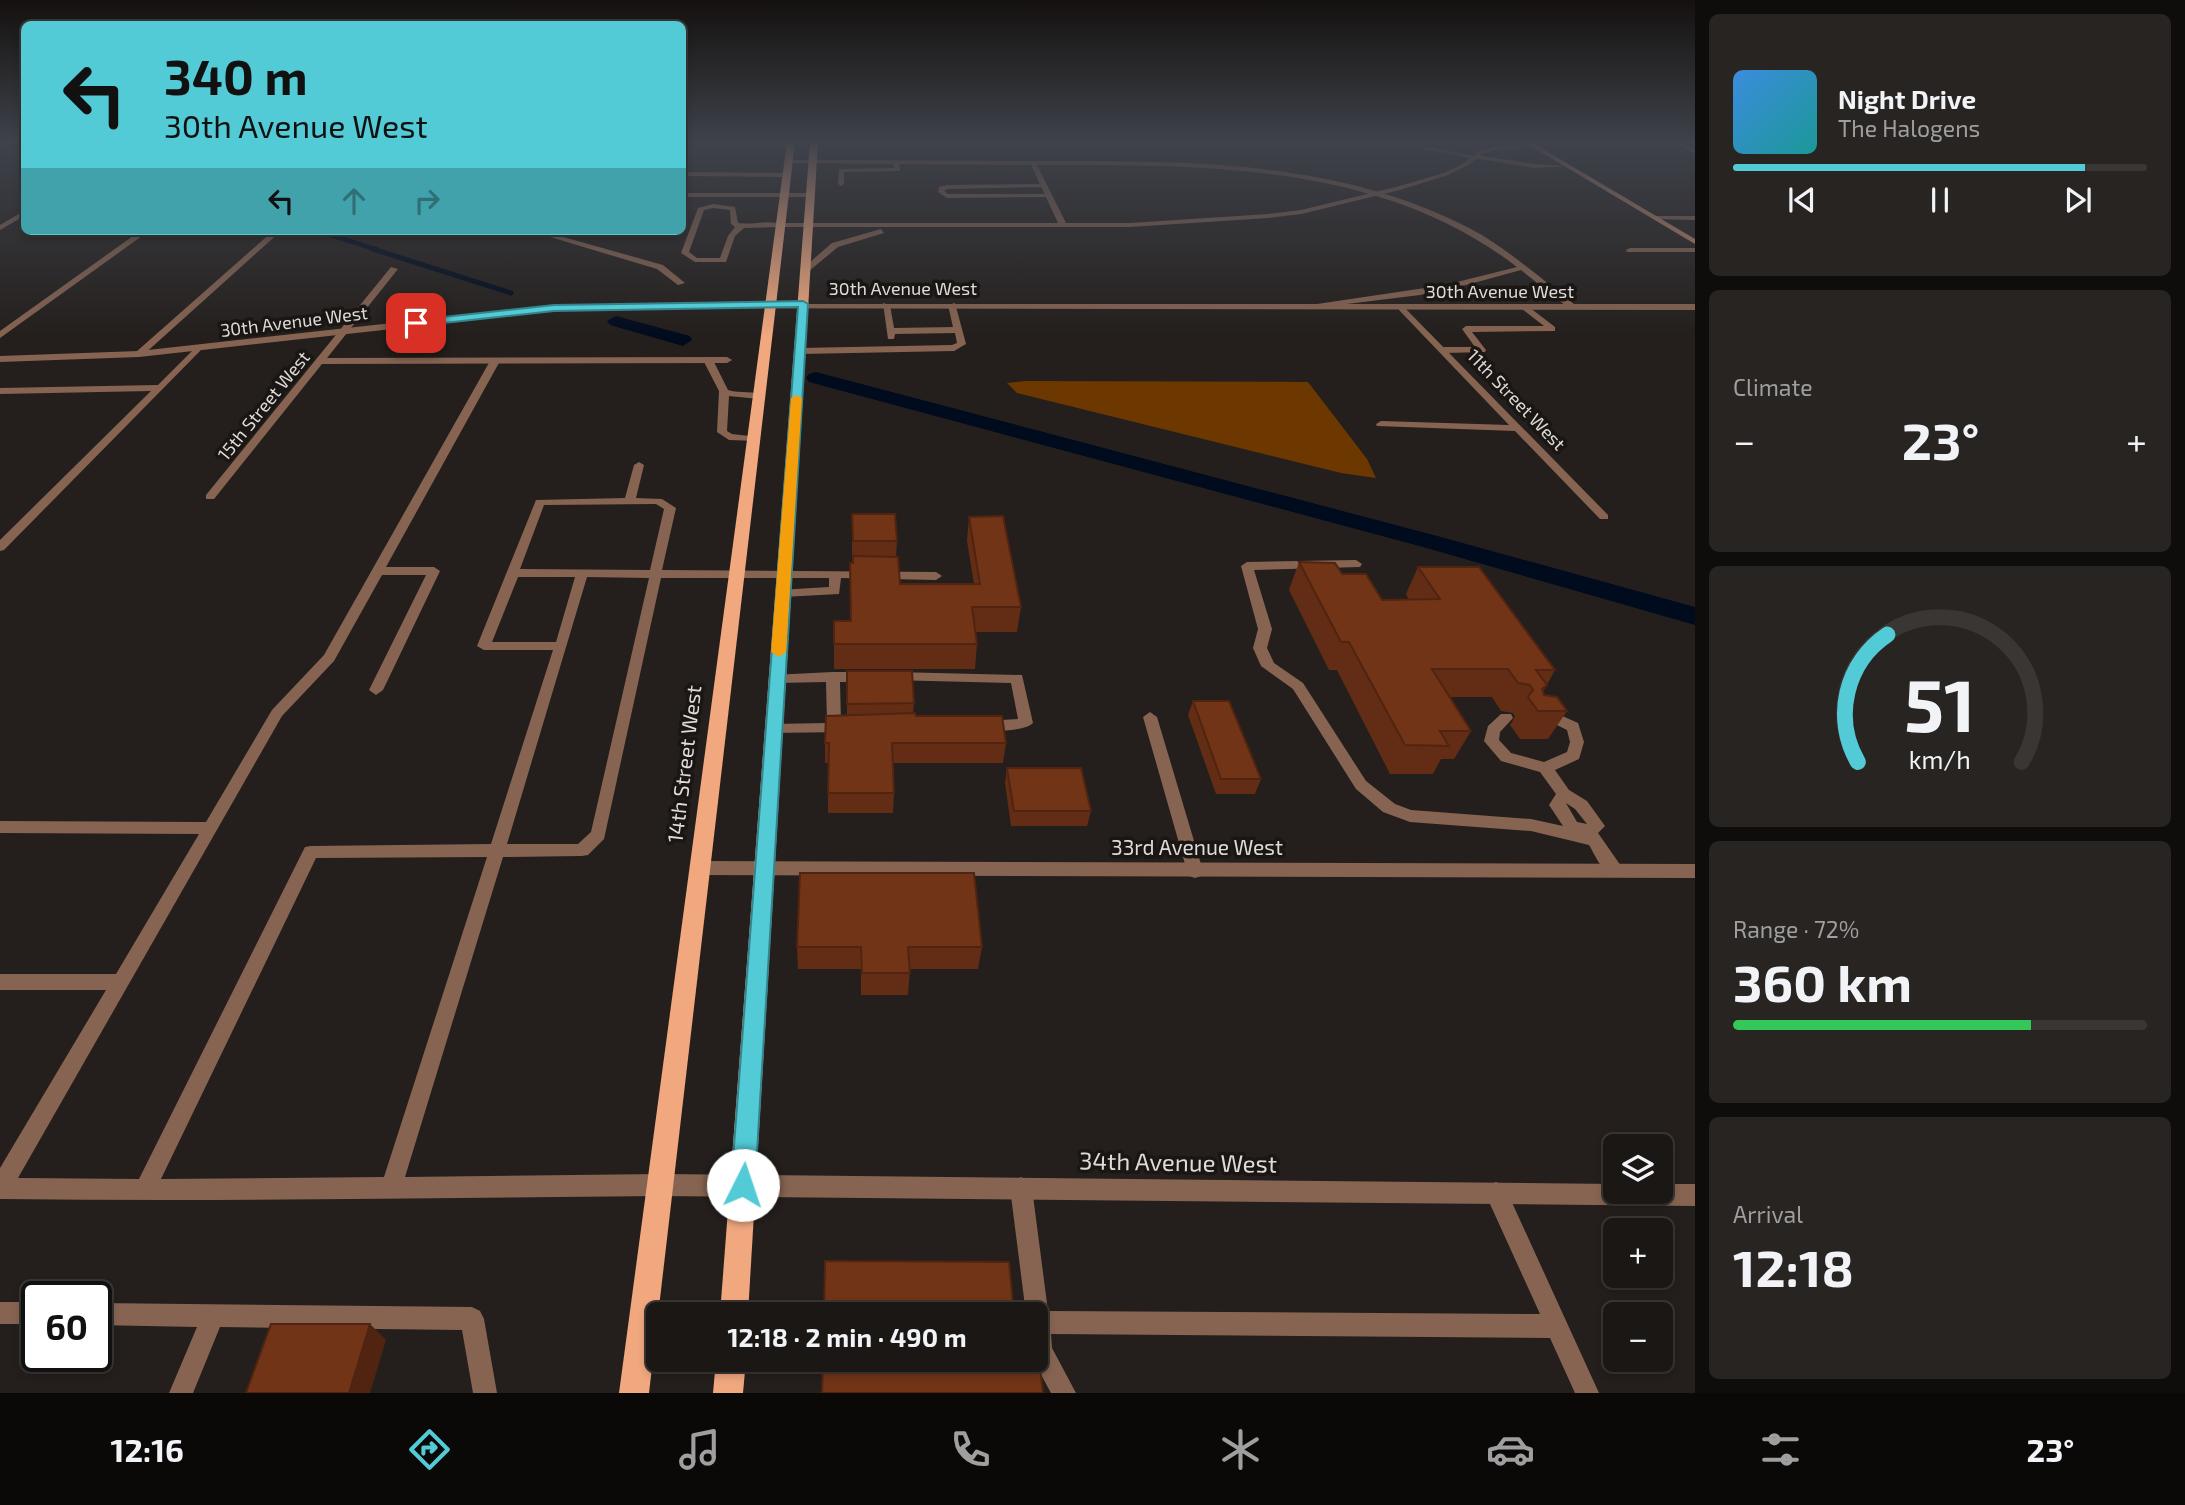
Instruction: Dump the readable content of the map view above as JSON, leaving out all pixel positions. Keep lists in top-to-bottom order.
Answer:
{
  "streets": {
    "main road": ["14th Street West"],
    "street": [
      "30th Avenue West",
      "11th Street West",
      "15th Street West",
      "33rd Avenue West",
      "34th Avenue West"
    ]
  },
  "crossings": [
    ["30th Avenue West", "11th Street West"],
    ["30th Avenue West", "15th Street West"],
    ["30th Avenue West", "14th Street West"],
    ["14th Street West", "33rd Avenue West"],
    ["14th Street West", "34th Avenue West"]
  ],
  "page": {
    "turn": ["340 m", "30th Avenue West"],
    "song": ["Night Drive", "The Halogens"],
    "tile": [
      "Climate",
      ["Range · 72%", "360 km"],
      ["Arrival", "12:18"]
    ],
    "heat": ["−", "23°", "+"],
    "map_buttons": ["+", "−"],
    "limit": "60",
    "trip": "12:18 · 2 min · 490 m",
    "tabs": ["12:16", "23°"],
    "gauge": ["51", "km/h"]
  }
}
